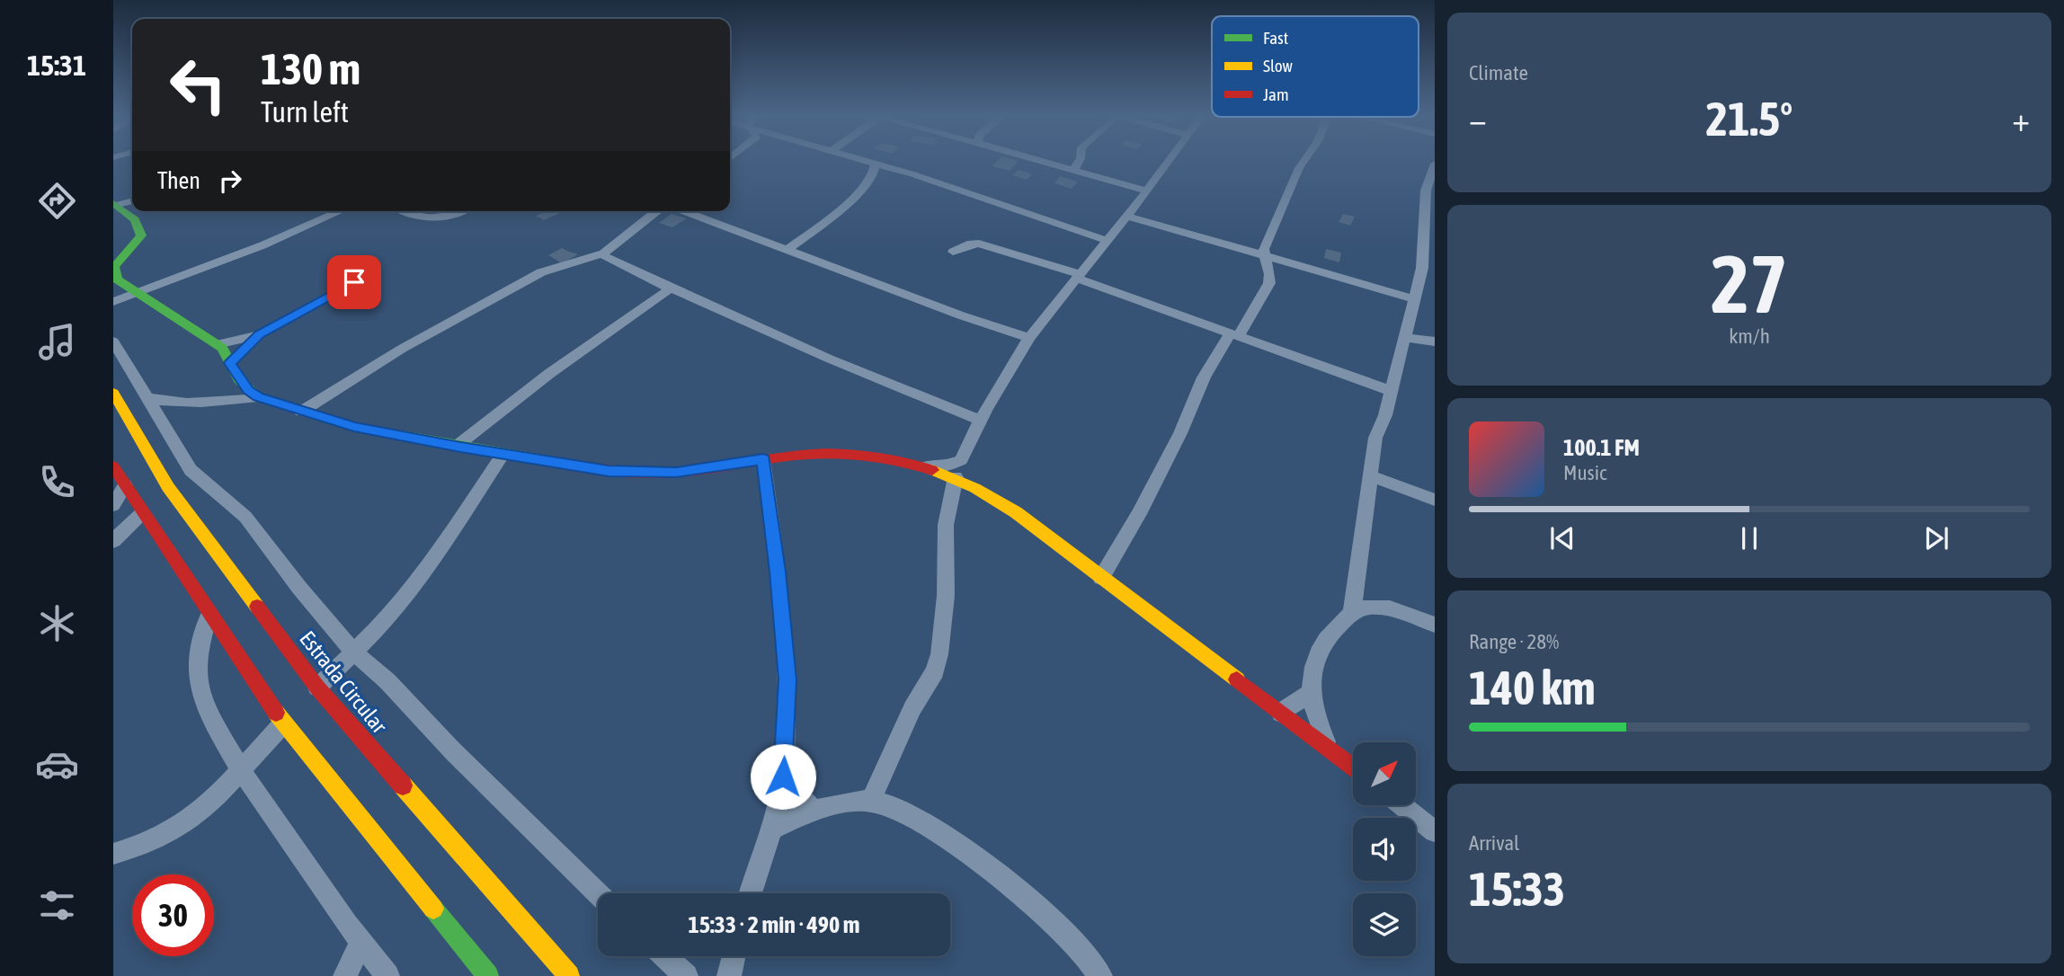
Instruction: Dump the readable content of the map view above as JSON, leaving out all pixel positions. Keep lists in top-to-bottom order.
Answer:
{
  "streets": {
    "street": ["Estrada Circular"]
  },
  "legend": ["Fast", "Slow", "Jam"],
  "north": "top right",
  "page": {
    "tabs": "15:31",
    "tile": [
      "Climate",
      ["27", "km/h"],
      ["Range · 28%", "140 km"],
      ["Arrival", "15:33"]
    ],
    "turn": ["130 m", "Turn left"],
    "heat": ["−", "21.5°", "+"],
    "then": "Then",
    "song": ["100.1 FM", "Music"],
    "limit": "30",
    "trip": "15:33 · 2 min · 490 m"
  }
}
